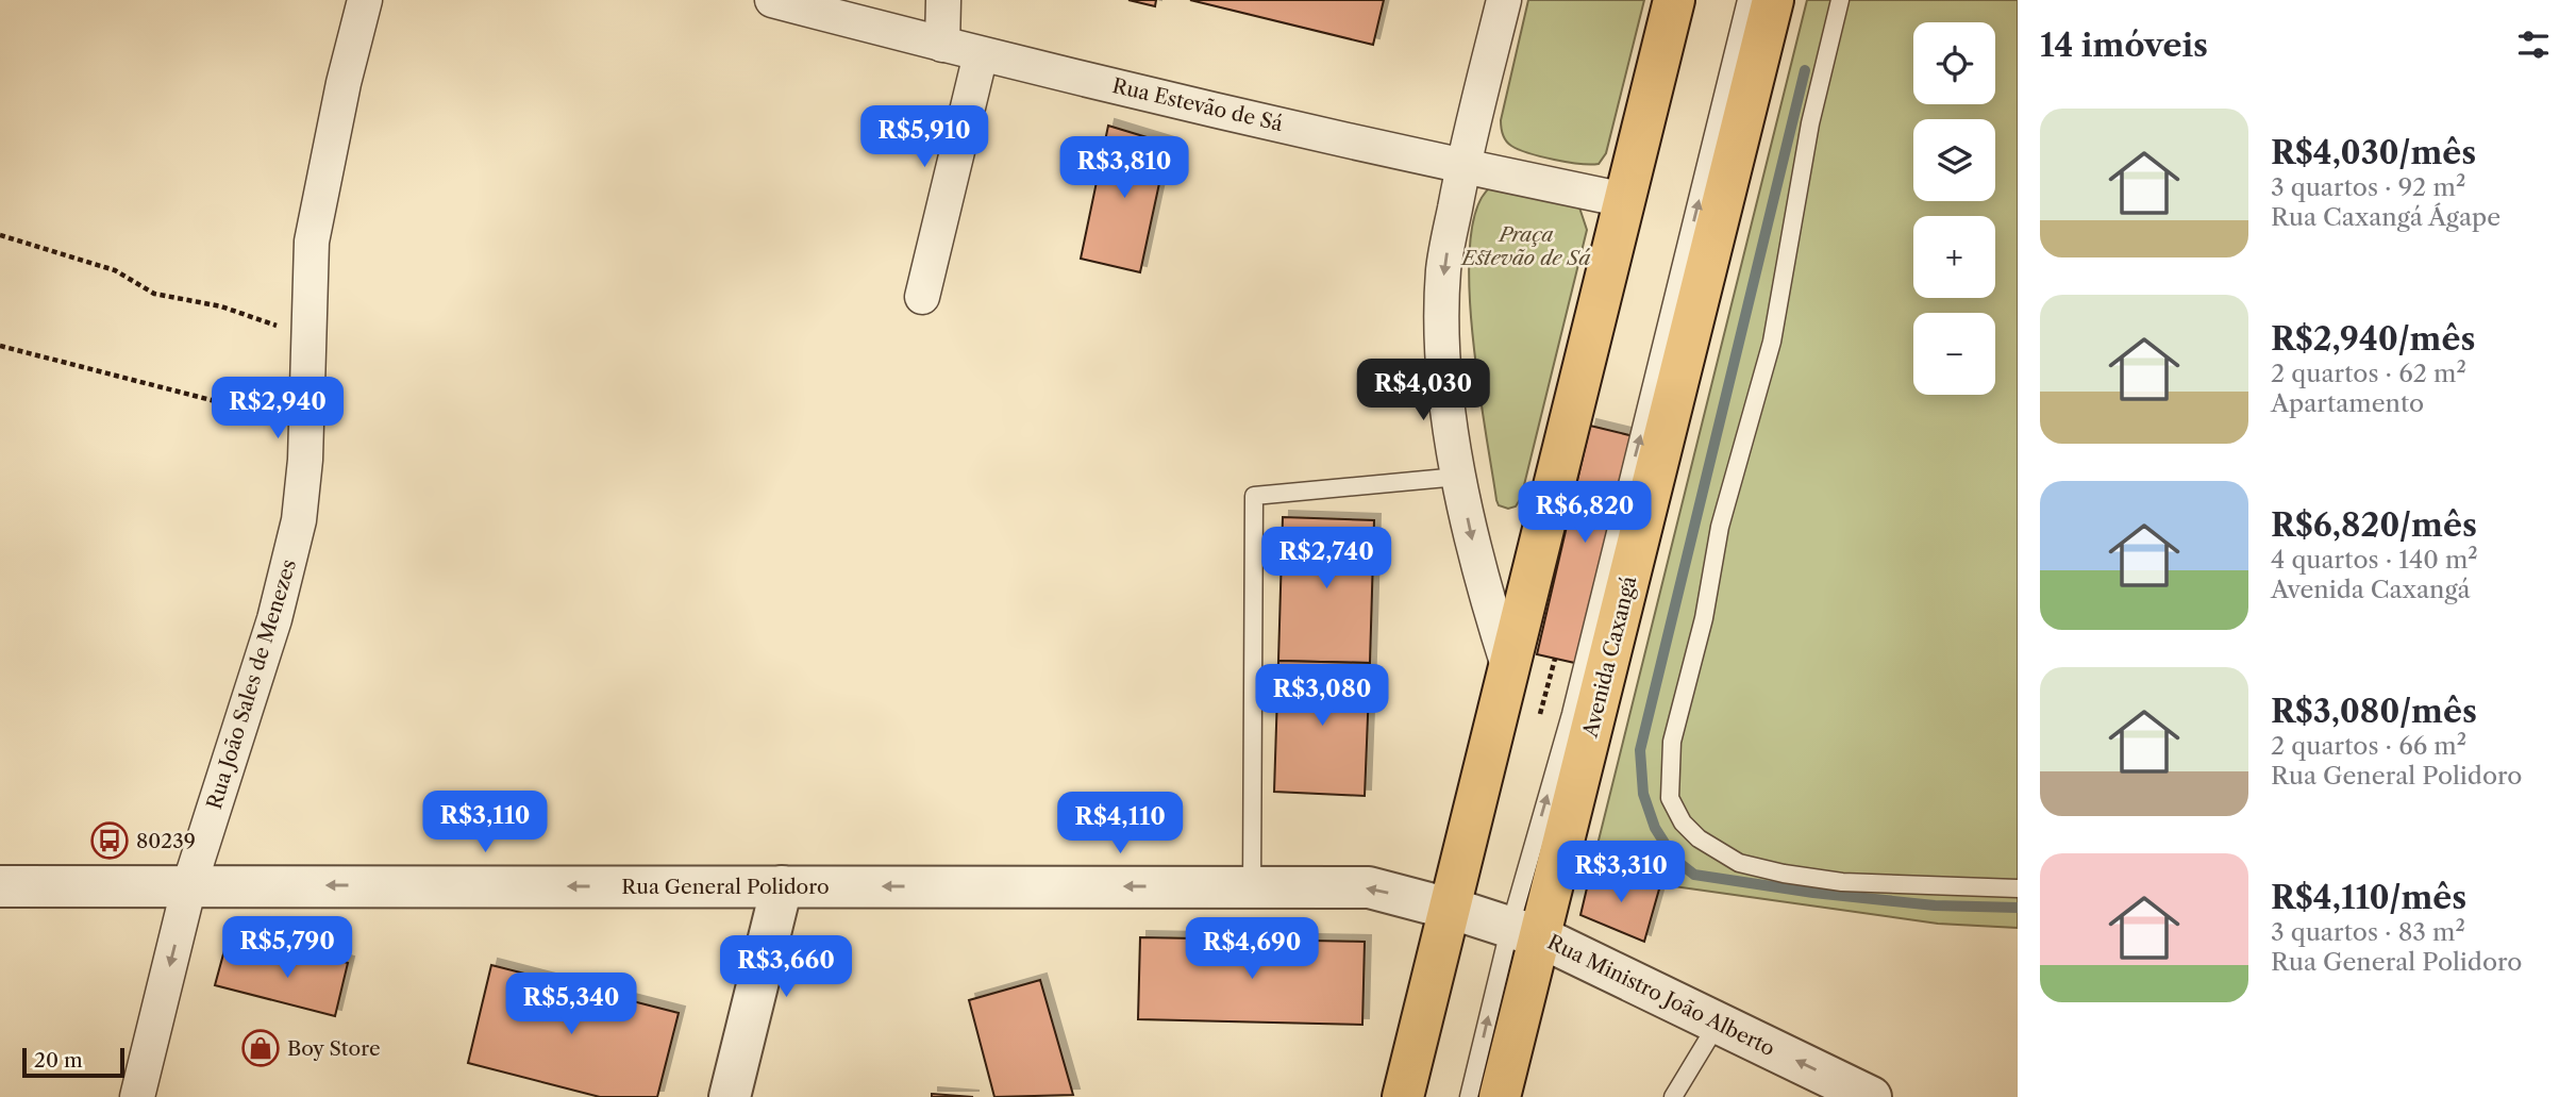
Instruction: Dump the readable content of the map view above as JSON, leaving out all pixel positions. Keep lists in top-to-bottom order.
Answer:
{
  "streets": {
    "main road": ["Avenida Caxangá"],
    "street": [
      "Rua Estevão de Sá",
      "Rua João Sales de Menezes",
      "Rua General Polidoro",
      "Rua Ministro João Alberto"
    ]
  },
  "crossings": [
    ["Avenida Caxangá", "Rua Ministro João Alberto"],
    ["Rua João Sales de Menezes", "Rua General Polidoro"],
    ["Rua General Polidoro", "Rua Ministro João Alberto"]
  ],
  "one_way": ["Rua General Polidoro", "Rua Ministro João Alberto"],
  "parks": ["Praça Estevão de Sá"],
  "places": {
    "bus stop": ["80239"],
    "shop": ["Boy Store"]
  },
  "scale_bar": "20 m",
  "page": {
    "heading": "14 imóveis",
    "map_buttons": ["+", "−"],
    "list": [
      {
        "name": "R$4,030/mês",
        "note": "3 quartos · 92 m² · Rua Caxangá Ágape"
      },
      {
        "name": "R$2,940/mês",
        "note": "2 quartos · 62 m² · Apartamento"
      },
      {
        "name": "R$6,820/mês",
        "note": "4 quartos · 140 m² · Avenida Caxangá"
      },
      {
        "name": "R$3,080/mês",
        "note": "2 quartos · 66 m² · Rua General Polidoro"
      },
      {
        "name": "R$4,110/mês",
        "note": "3 quartos · 83 m² · Rua General Polidoro"
      }
    ],
    "price": [
      "R$5,910",
      "R$3,810",
      "R$4,030",
      "R$2,940",
      "R$6,820",
      "R$2,740",
      "R$3,080",
      "R$3,110",
      "R$4,110",
      "R$3,310",
      "R$5,790",
      "R$4,690",
      "R$3,660",
      "R$5,340"
    ],
    "scale": "20 m"
  }
}
